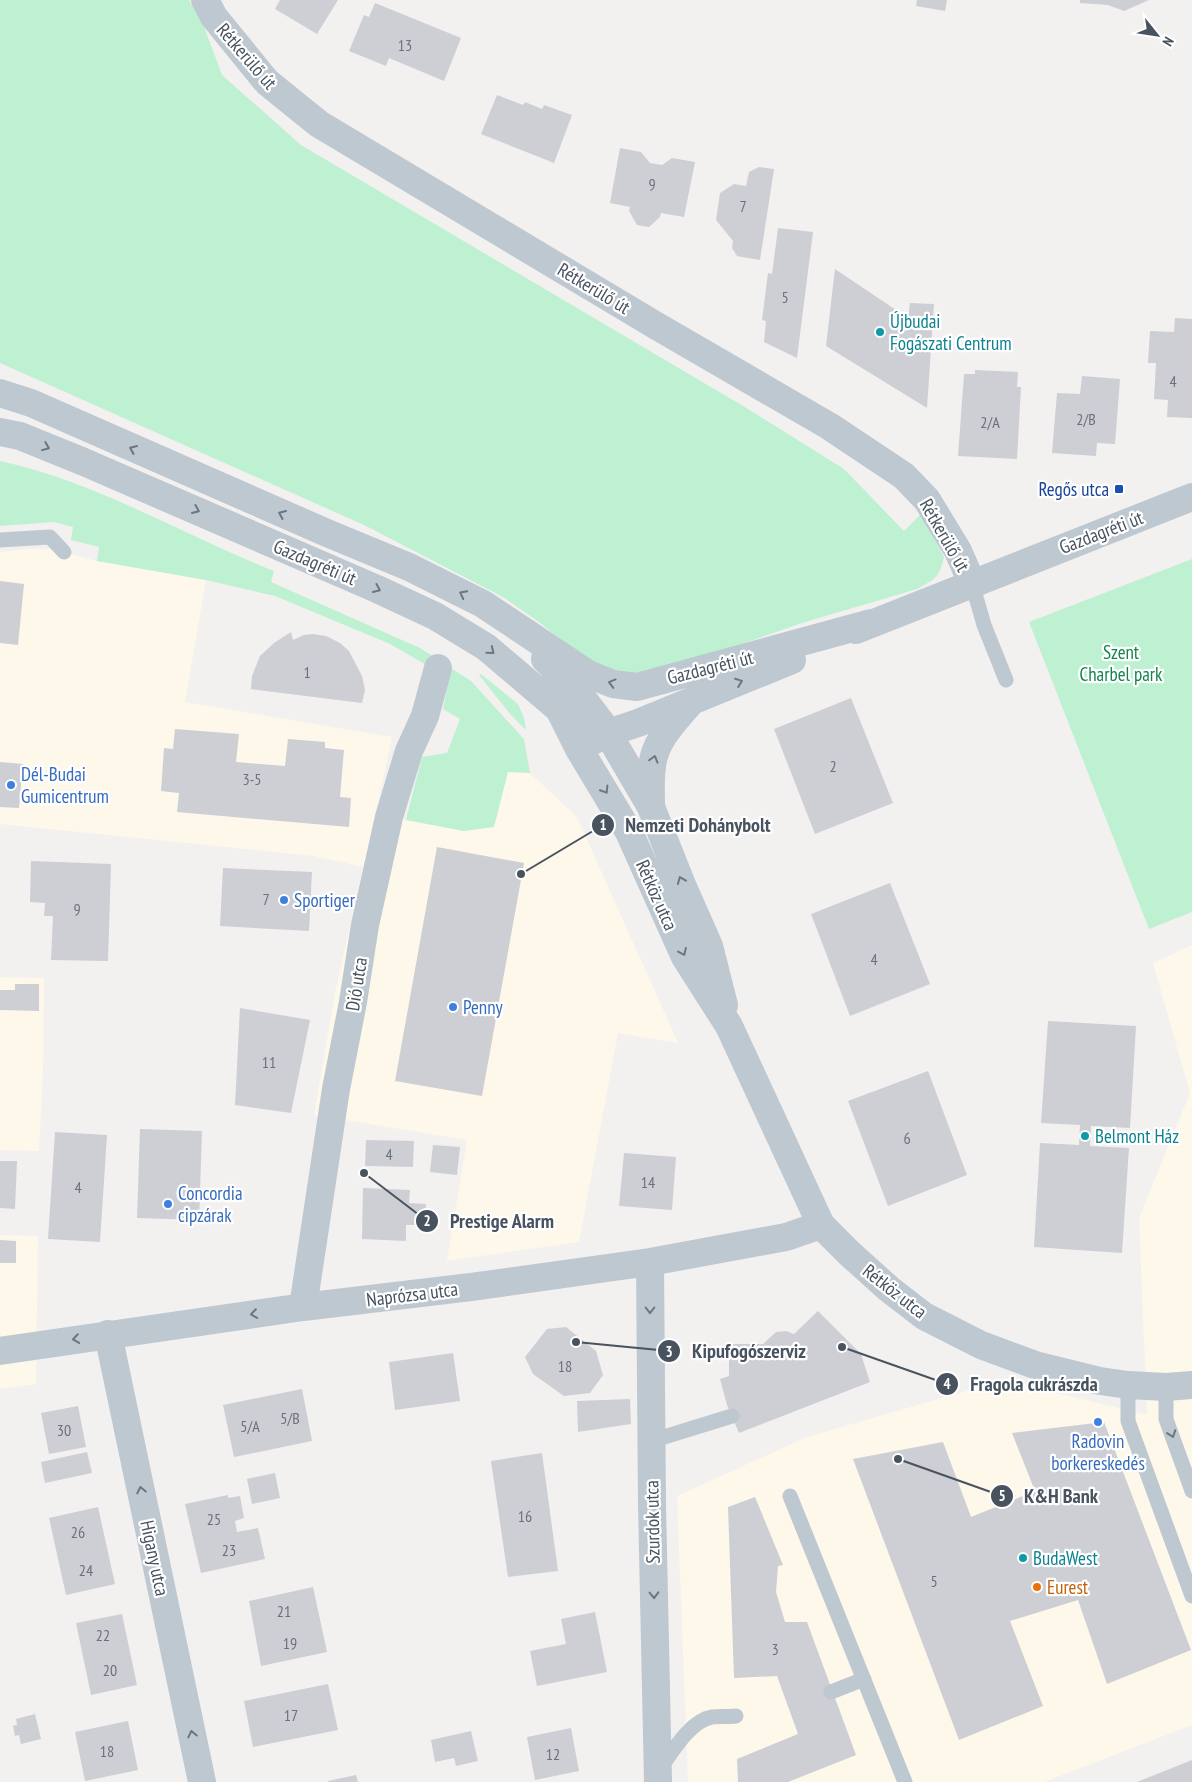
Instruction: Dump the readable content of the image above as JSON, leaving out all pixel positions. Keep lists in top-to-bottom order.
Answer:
{
  "streets": {
    "street": [
      "Rétkerülő út",
      "Gazdagréti út",
      "Rétköz utca",
      "Dió utca",
      "Naprózsa utca",
      "Szurdok utca",
      "Higany utca"
    ]
  },
  "crossings": [
    ["Rétkerülő út", "Gazdagréti út"],
    ["Gazdagréti út", "Rétköz utca"],
    ["Rétköz utca", "Naprózsa utca"],
    ["Dió utca", "Naprózsa utca"],
    ["Naprózsa utca", "Szurdok utca"],
    ["Naprózsa utca", "Higany utca"]
  ],
  "one_way": ["Naprózsa utca", "Szurdok utca", "Higany utca"],
  "parks": ["Szent Charbel park"],
  "places": {
    "other": [
      "Újbudai Fogászati Centrum",
      "Dél-Budai Gumicentrum",
      "Nemzeti Dohánybolt",
      "Sportiger",
      "Penny",
      "Belmont Ház",
      "Prestige Alarm",
      "Concordia cipzárak",
      "Kipufogószerviz",
      "Fragola cukrászda",
      "Radovin borkereskedés",
      "K&H Bank",
      "BudaWest",
      "Eurest"
    ],
    "transit": ["Regős utca"]
  },
  "house_numbers": [
    "13",
    "9",
    "7",
    "5",
    "4",
    "2/B",
    "2/A",
    "1",
    "2",
    "3-5",
    "7",
    "9",
    "4",
    "11",
    "6",
    "4",
    "14",
    "4",
    "18",
    "5/B",
    "5/A",
    "30",
    "16",
    "25",
    "26",
    "23",
    "24",
    "5",
    "21",
    "22",
    "19",
    "3",
    "20",
    "17",
    "18",
    "12"
  ],
  "north": "bottom right"
}
